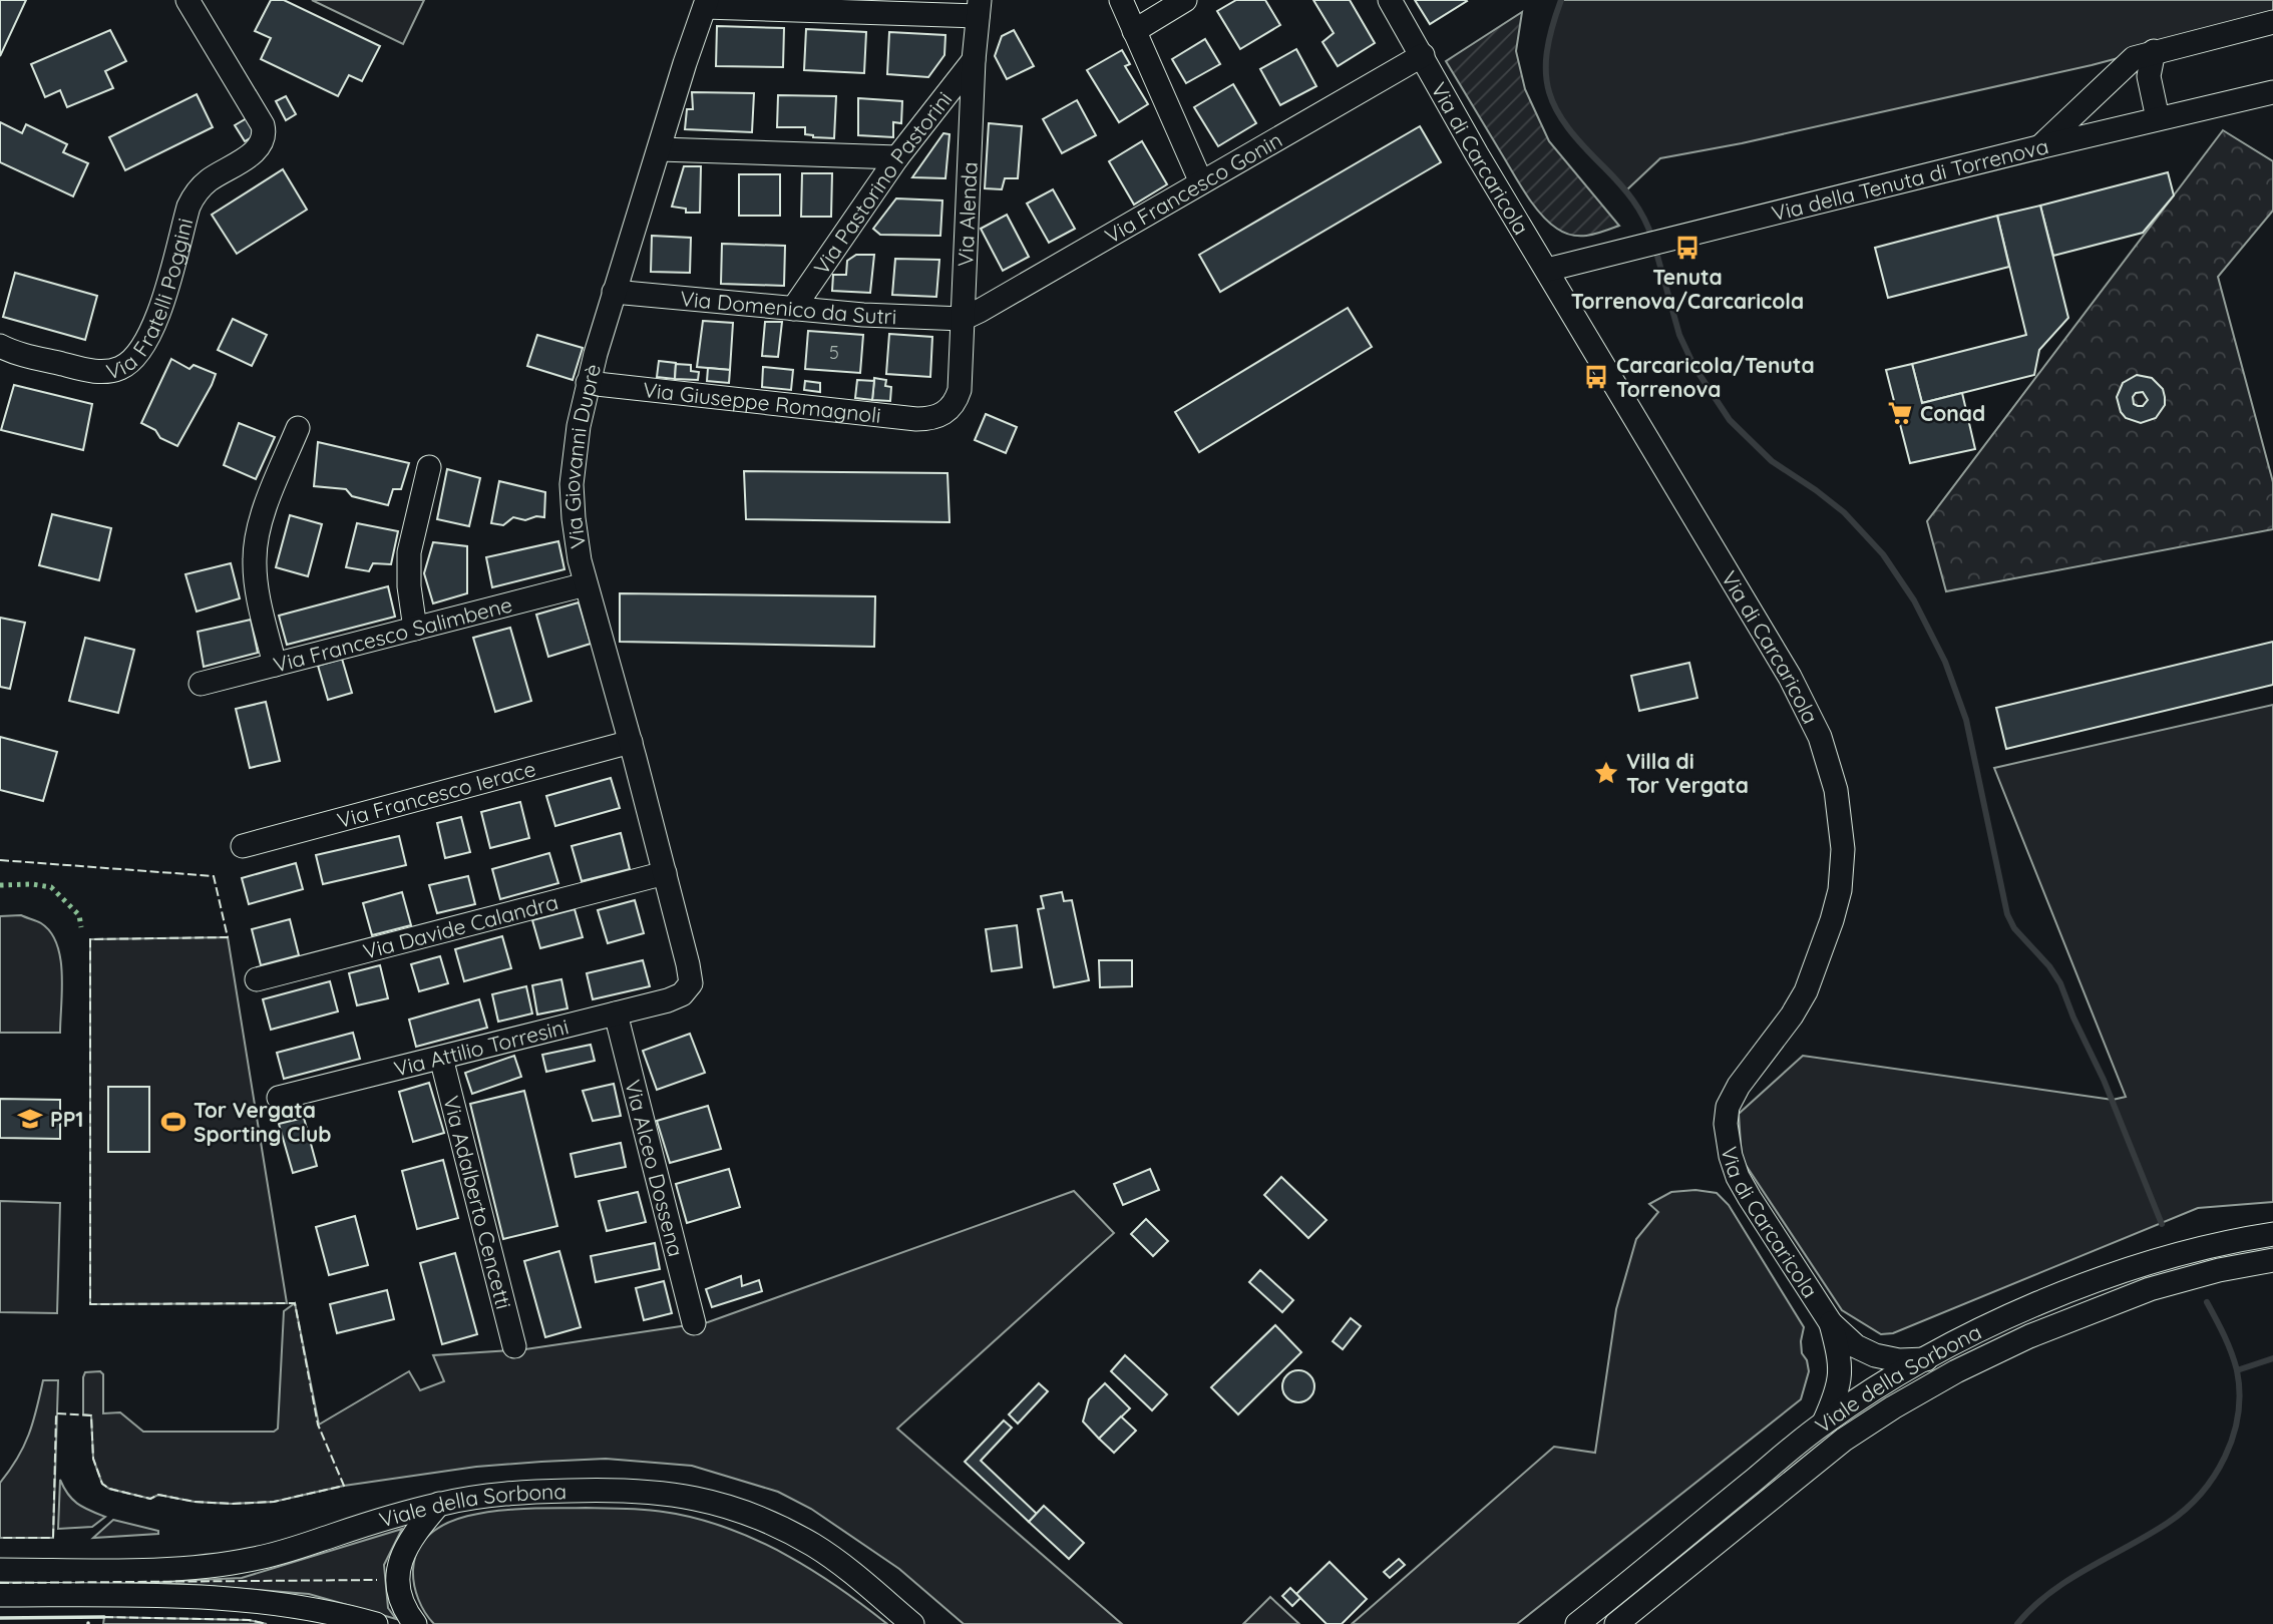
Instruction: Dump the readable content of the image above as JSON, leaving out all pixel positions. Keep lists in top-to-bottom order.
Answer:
{
  "streets": {
    "street": [
      "Via di Carcaricola",
      "Via della Tenuta di Torrenova",
      "Via Pastorino Pastorini",
      "Via Francesco Gonin",
      "Via Alenda",
      "Via Fratelli Poggini",
      "Via Domenico da Sutri",
      "Via Giuseppe Romagnoli",
      "Via Giovanni Duprè",
      "Via Francesco Salimbene",
      "Via Francesco Ierace",
      "Via Davide Calandra",
      "Via Attilio Torresini",
      "Via Alceo Dossena",
      "Via Adalberto Cencetti",
      "Viale della Sorbona"
    ]
  },
  "crossings": [
    ["Via di Carcaricola", "Via della Tenuta di Torrenova"],
    ["Via di Carcaricola", "Via Francesco Gonin"],
    ["Via di Carcaricola", "Viale della Sorbona"],
    ["Via Pastorino Pastorini", "Via Alenda"],
    ["Via Pastorino Pastorini", "Via Domenico da Sutri"],
    ["Via Francesco Gonin", "Via Alenda"],
    ["Via Francesco Gonin", "Via Domenico da Sutri"],
    ["Via Alenda", "Via Domenico da Sutri"],
    ["Via Alenda", "Via Giuseppe Romagnoli"],
    ["Via Domenico da Sutri", "Via Giovanni Duprè"],
    ["Via Giuseppe Romagnoli", "Via Giovanni Duprè"],
    ["Via Giovanni Duprè", "Via Francesco Salimbene"],
    ["Via Giovanni Duprè", "Via Francesco Ierace"],
    ["Via Giovanni Duprè", "Via Davide Calandra"],
    ["Via Giovanni Duprè", "Via Attilio Torresini"],
    ["Via Attilio Torresini", "Via Alceo Dossena"],
    ["Via Attilio Torresini", "Via Adalberto Cencetti"]
  ],
  "places": {
    "bus stop": ["Tenuta Torrenova/Carcaricola", "Carcaricola/Tenuta Torrenova"],
    "supermarket": ["Conad"],
    "place": ["Villa di Tor Vergata"],
    "school or university": ["PP1"],
    "sports": ["Tor Vergata Sporting Club"]
  },
  "house_numbers": ["5"]
}
